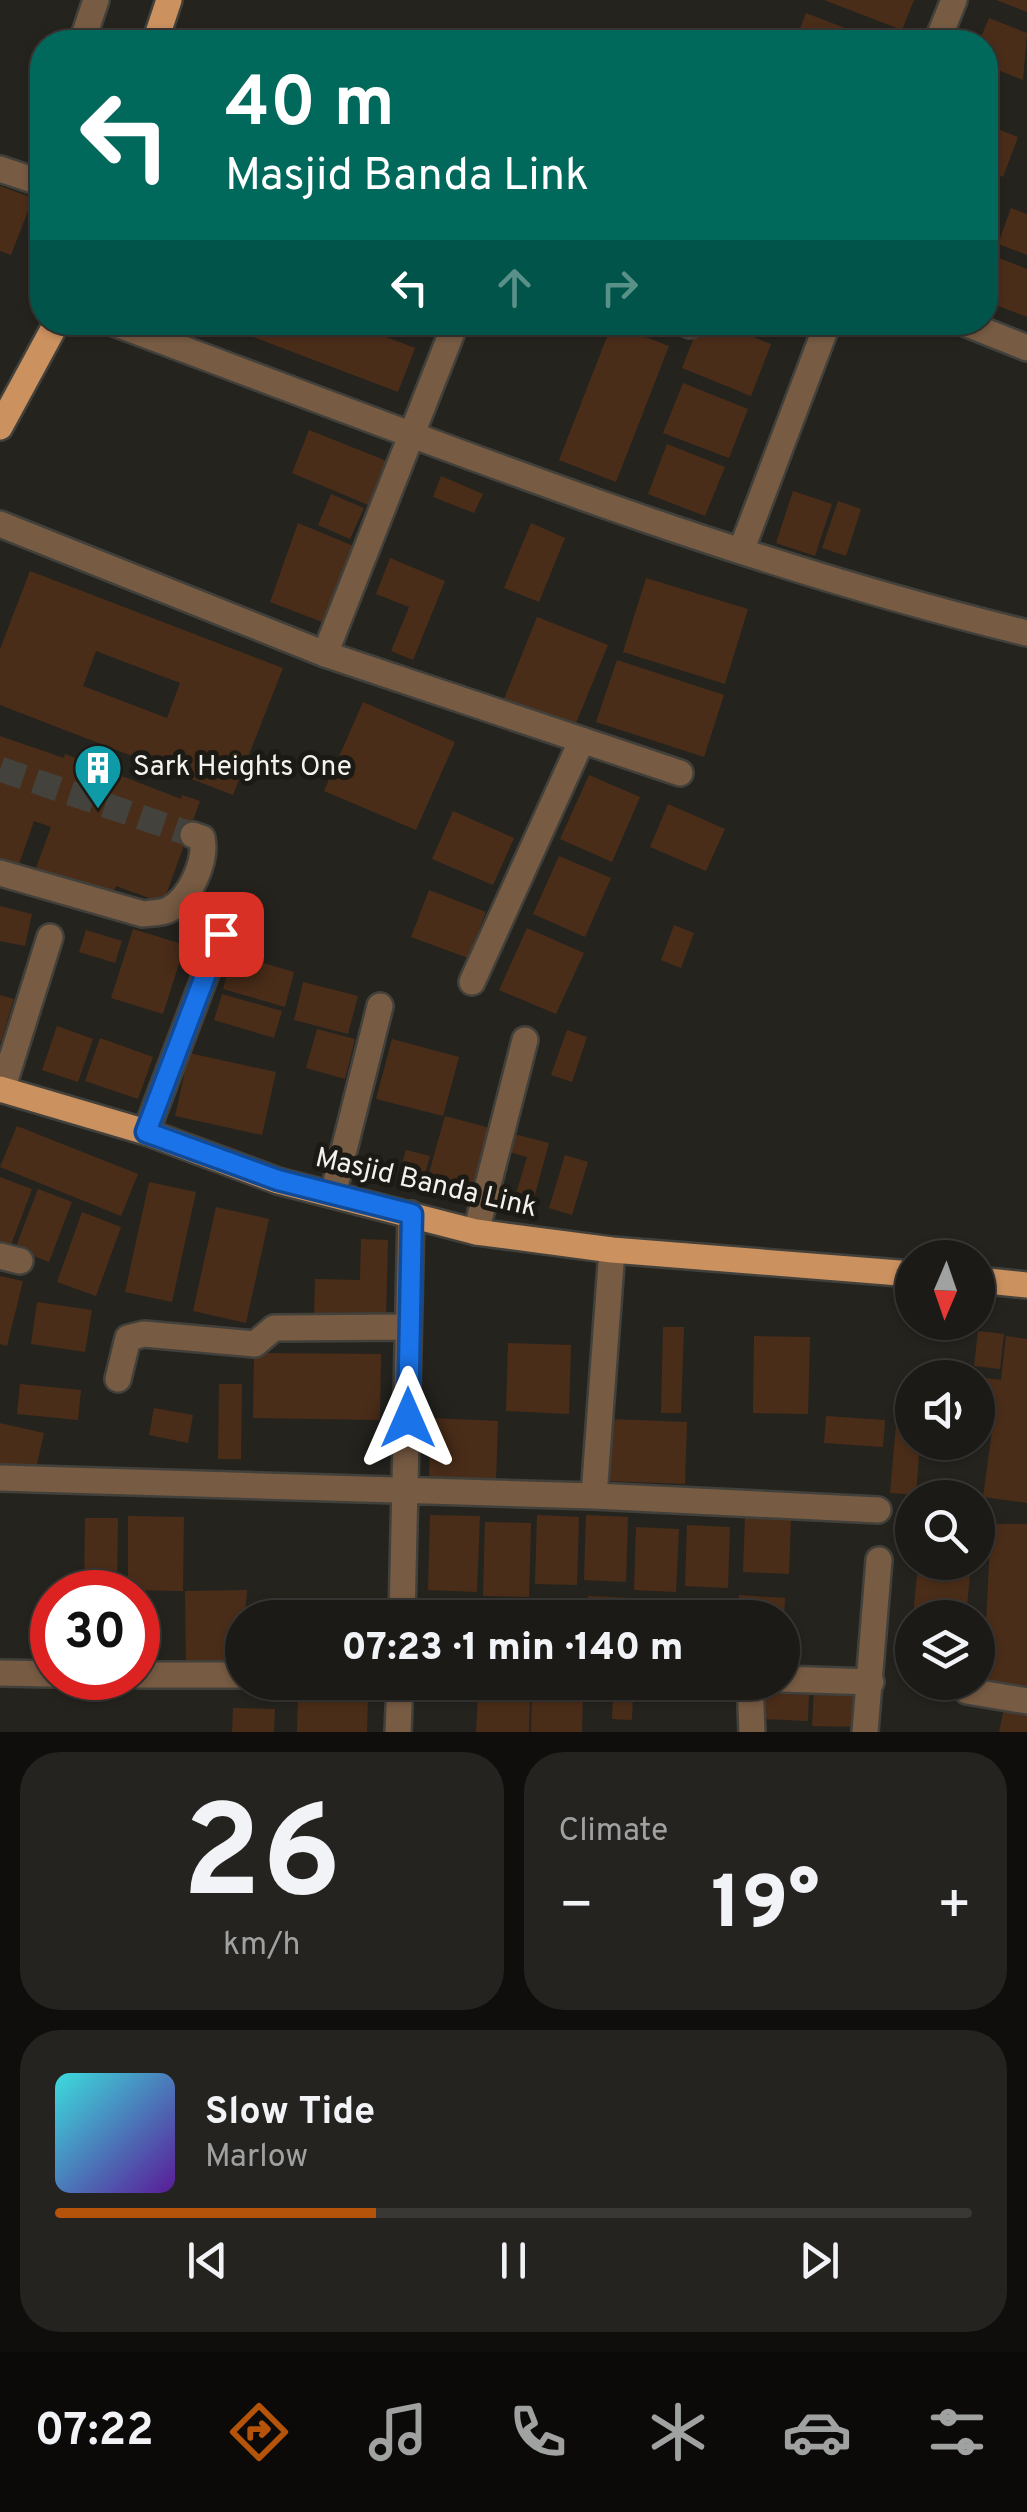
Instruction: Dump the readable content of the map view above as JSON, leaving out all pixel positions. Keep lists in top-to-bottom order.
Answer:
{
  "streets": {
    "main road": ["Masjid Banda Link"]
  },
  "places": {
    "building": ["Sark Heights One"]
  },
  "north": "bottom",
  "page": {
    "turn": ["40 m", "Masjid Banda Link"],
    "limit": "30",
    "trip": "07:23 · 1 min · 140 m",
    "tile": [
      ["26", "km/h"],
      "Climate"
    ],
    "heat": ["−", "19°", "+"],
    "song": ["Slow Tide", "Marlow"],
    "tabs": "07:22"
  }
}
